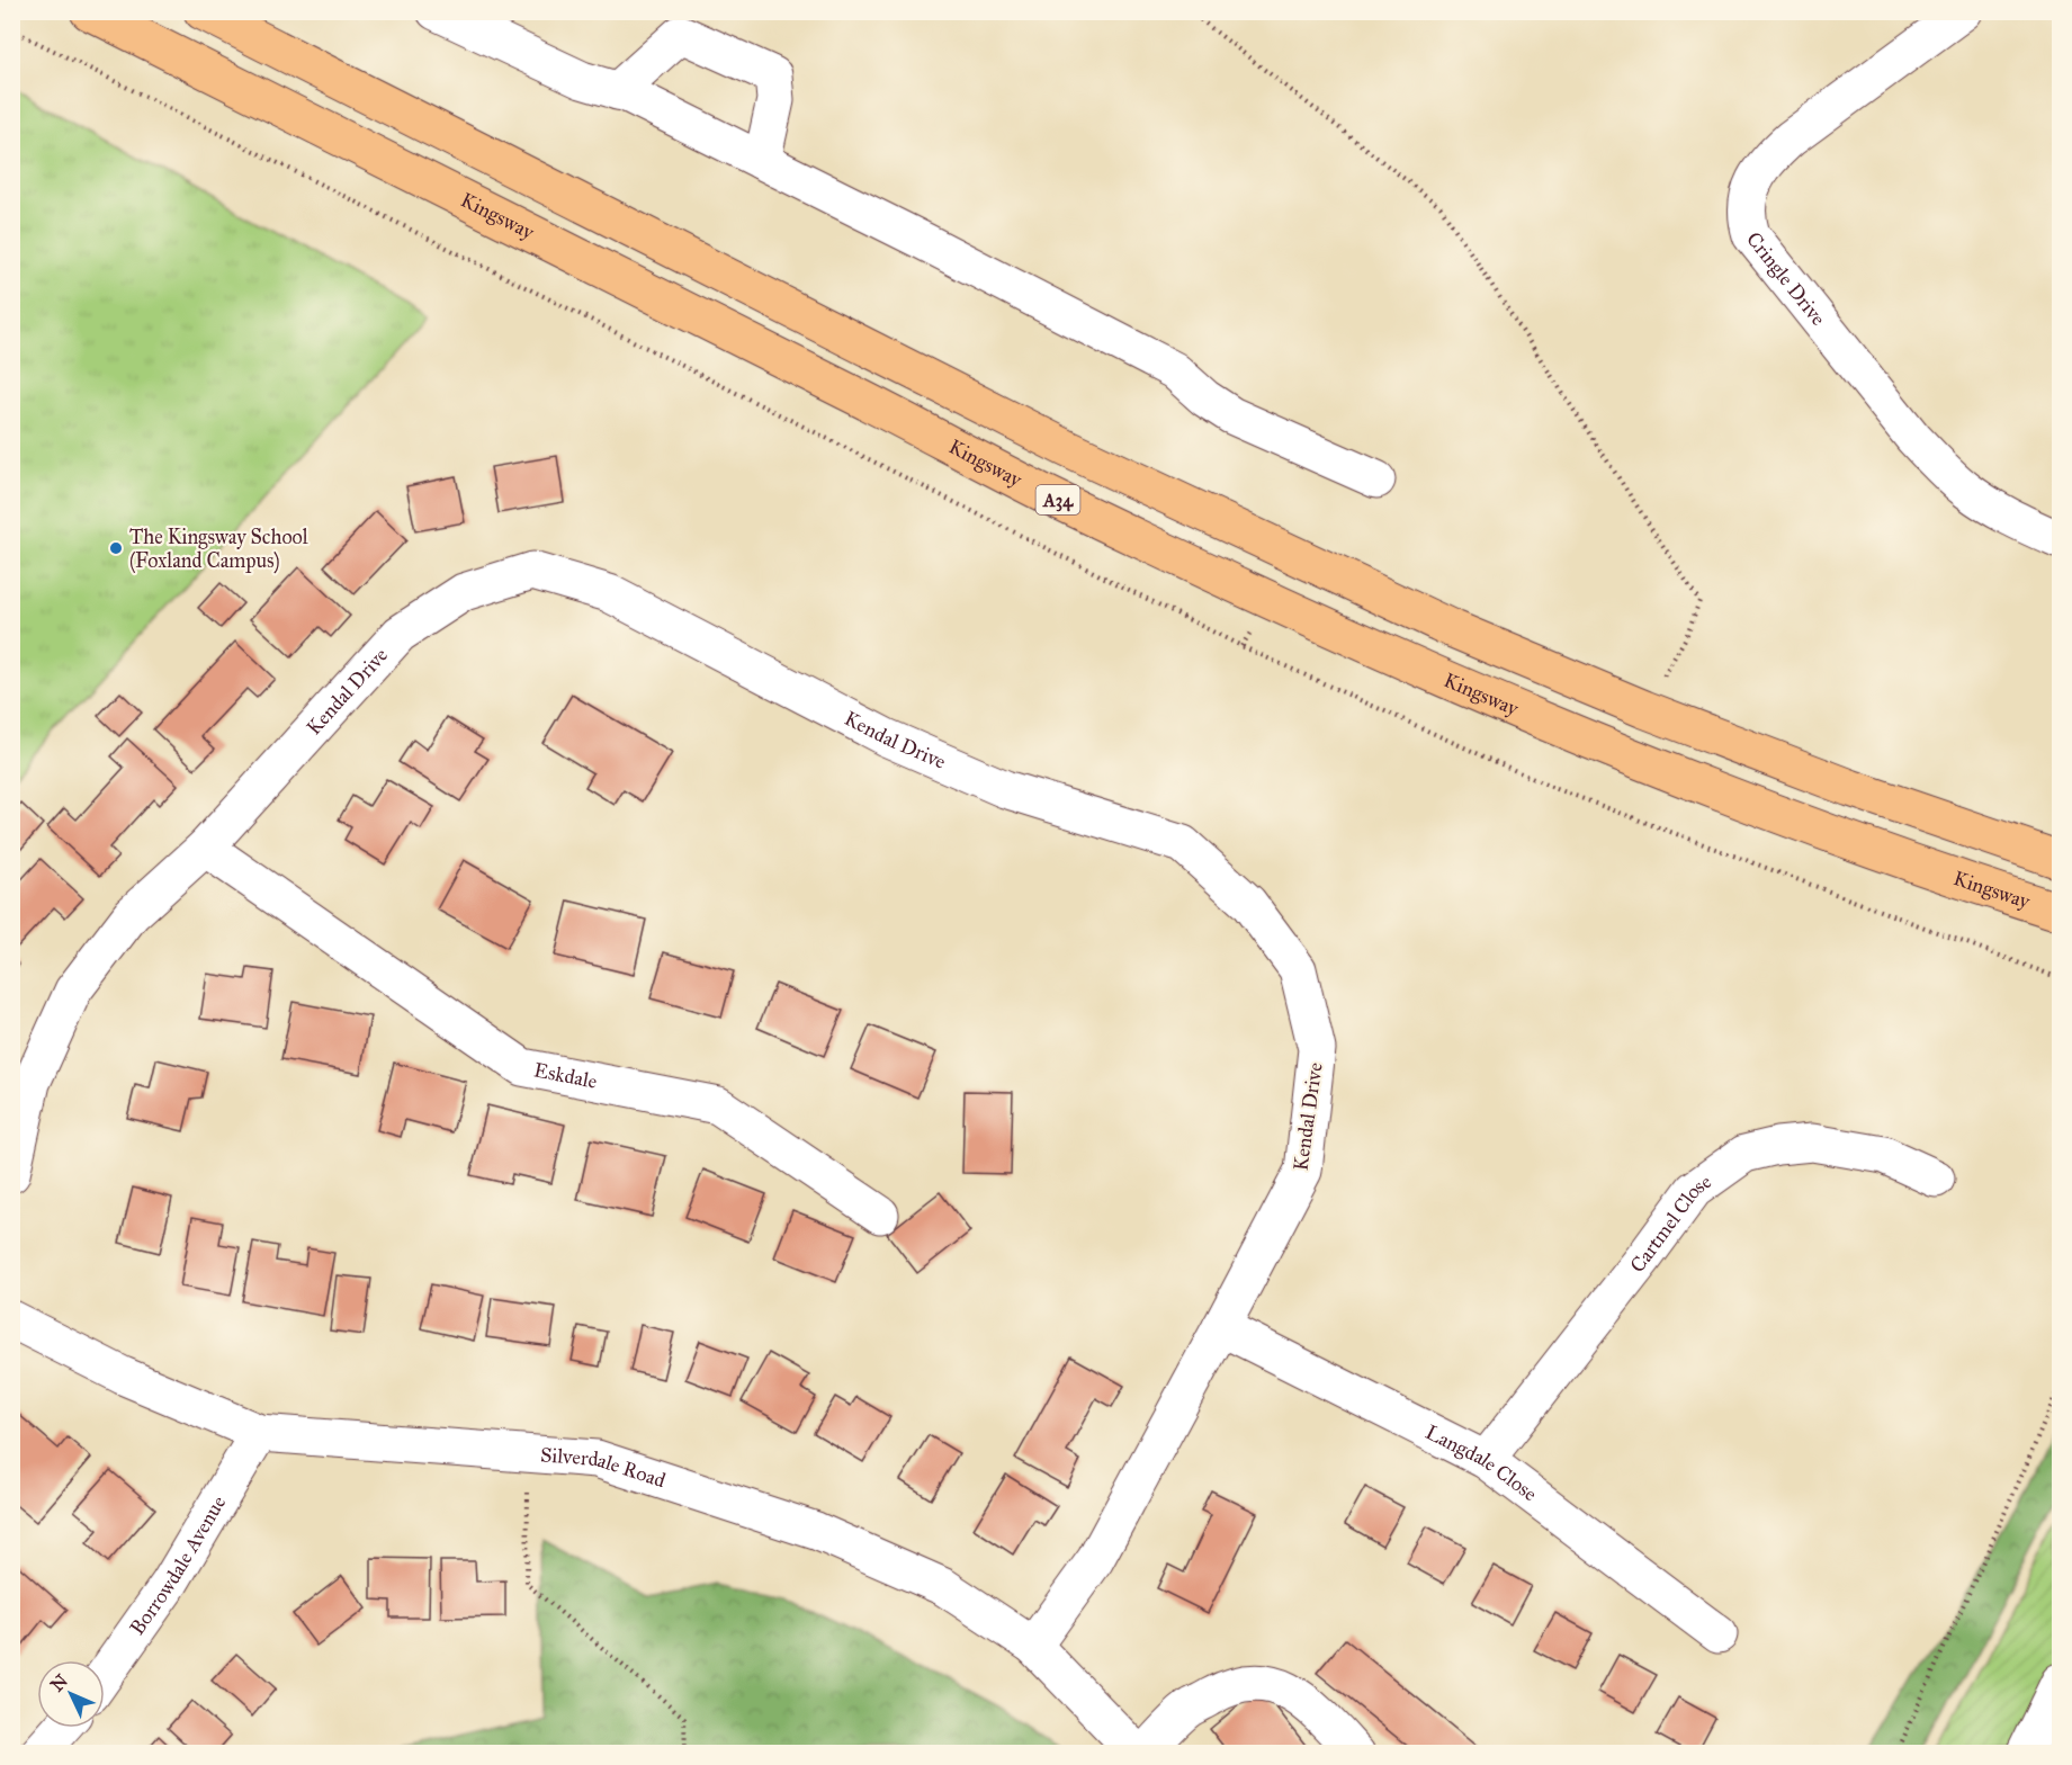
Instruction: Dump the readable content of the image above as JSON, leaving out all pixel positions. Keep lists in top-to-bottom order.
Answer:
{
  "streets": {
    "highway": ["Kingsway", "A34"],
    "street": [
      "Cringle Drive",
      "Kendal Drive",
      "Eskdale",
      "Cartmel Close",
      "Langdale Close",
      "Silverdale Road",
      "Borrowdale Avenue"
    ]
  },
  "crossings": [
    ["Kendal Drive", "Eskdale"],
    ["Kendal Drive", "Langdale Close"],
    ["Kendal Drive", "Silverdale Road"],
    ["Cartmel Close", "Langdale Close"],
    ["Silverdale Road", "Borrowdale Avenue"]
  ],
  "places": ["The Kingsway School (Foxland Campus)"],
  "north": "top left"
}
